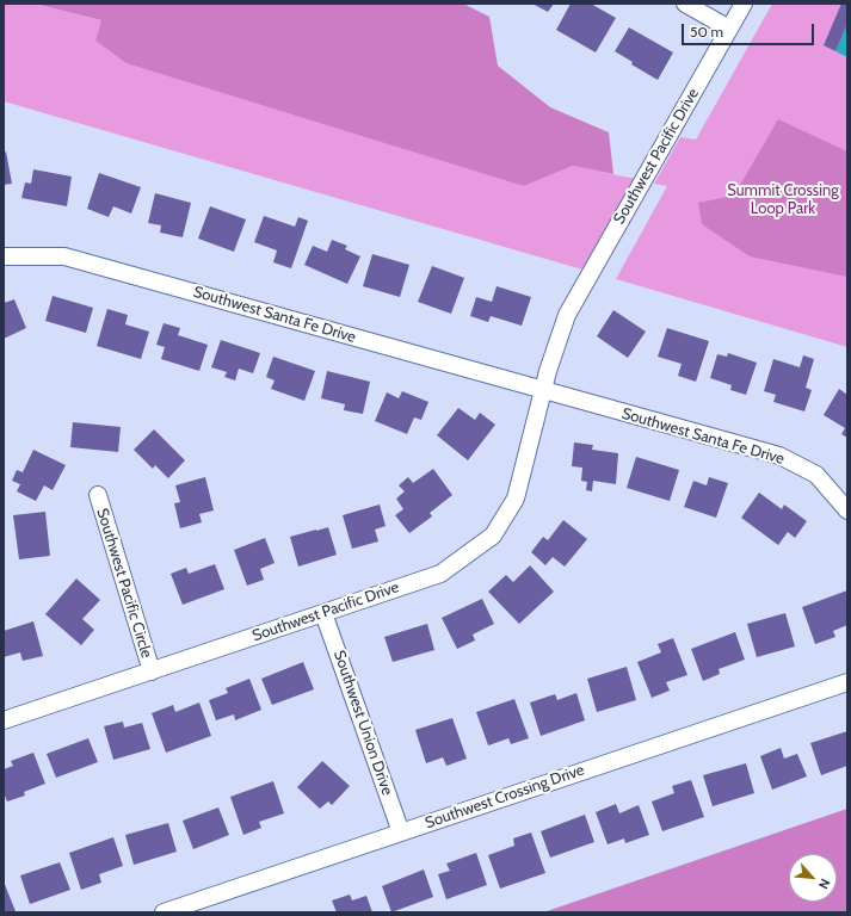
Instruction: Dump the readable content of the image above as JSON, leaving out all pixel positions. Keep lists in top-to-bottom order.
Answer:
{
  "streets": {
    "street": [
      "Southwest Pacific Drive",
      "Southwest Santa Fe Drive",
      "Southwest Pacific Circle",
      "Southwest Union Drive",
      "Southwest Crossing Drive"
    ]
  },
  "crossings": [
    ["Southwest Pacific Drive", "Southwest Santa Fe Drive"],
    ["Southwest Pacific Drive", "Southwest Pacific Circle"],
    ["Southwest Pacific Drive", "Southwest Union Drive"],
    ["Southwest Union Drive", "Southwest Crossing Drive"]
  ],
  "parks": ["Summit Crossing Loop Park"],
  "scale_bar": "50 m",
  "north": "bottom right"
}
